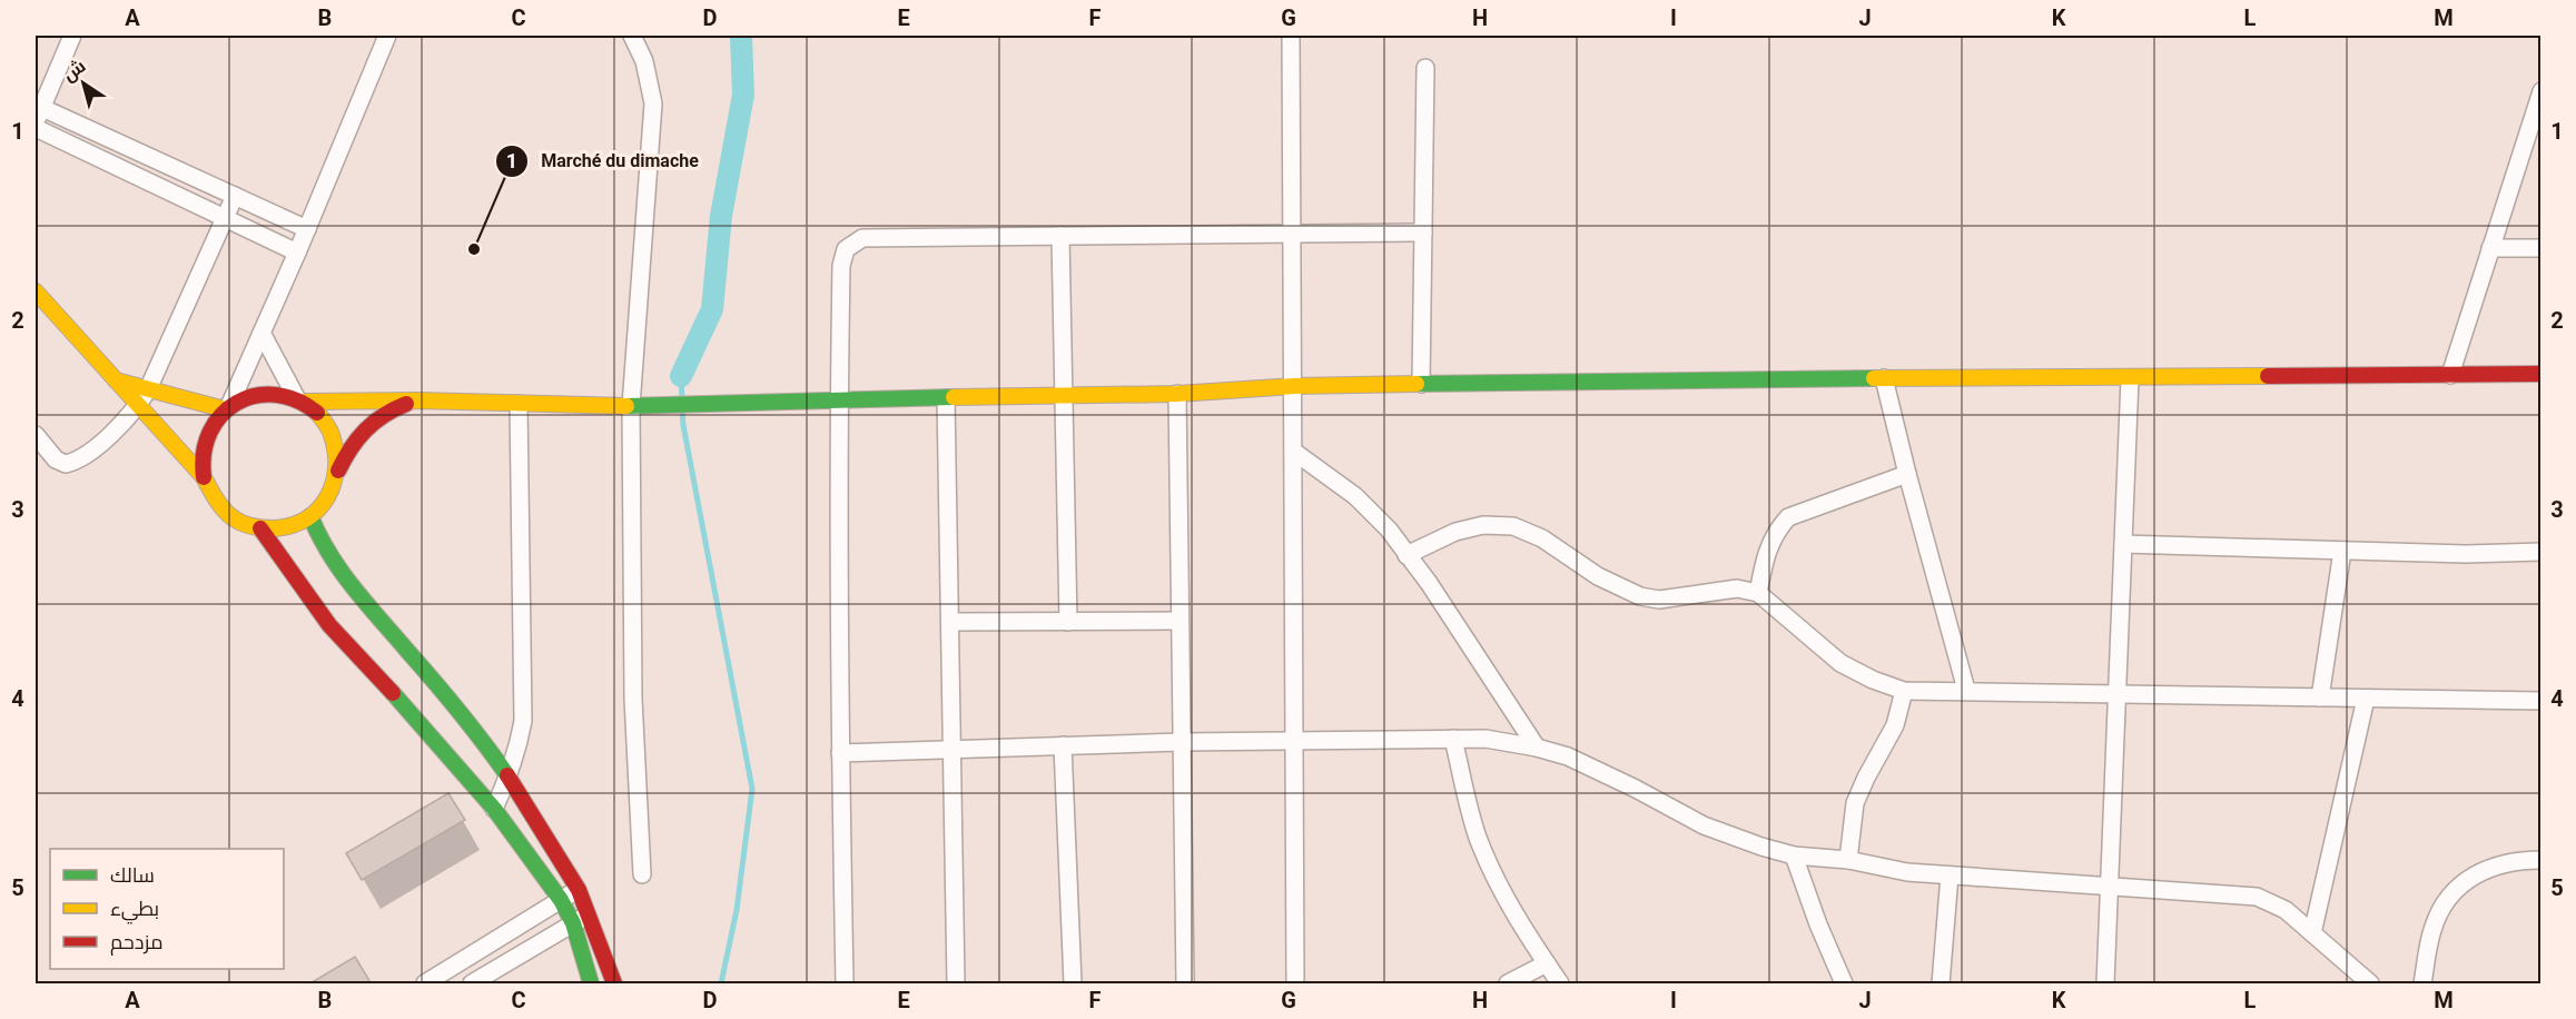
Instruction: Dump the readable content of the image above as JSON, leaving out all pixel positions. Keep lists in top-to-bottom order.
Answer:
{
  "places": ["Marché du dimache"],
  "legend": ["سالك", "بطيء", "مزدحم"],
  "north": "top left",
  "grid": {
    "columns": [
      "A",
      "B",
      "C",
      "D",
      "E",
      "F",
      "G",
      "H",
      "I",
      "J",
      "K",
      "L",
      "M"
    ],
    "rows": [
      "1",
      "2",
      "3",
      "4",
      "5"
    ]
  }
}
